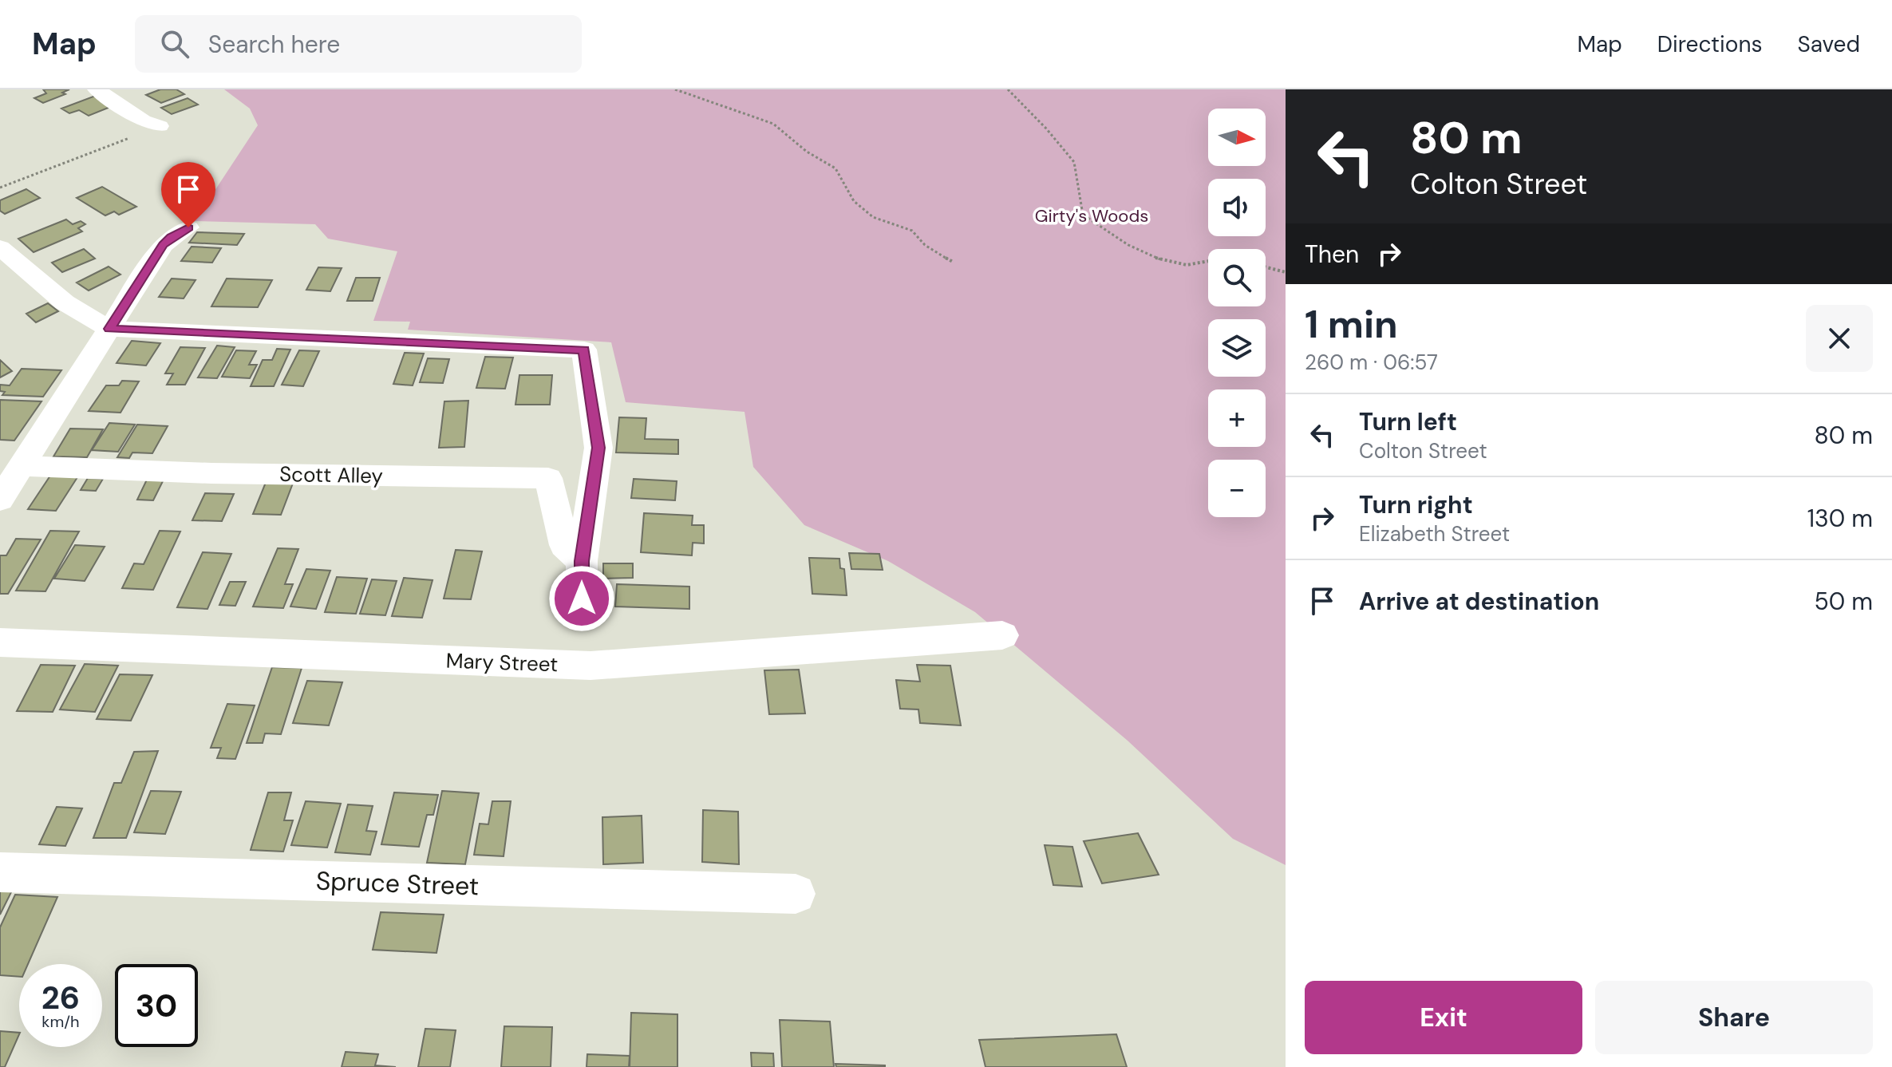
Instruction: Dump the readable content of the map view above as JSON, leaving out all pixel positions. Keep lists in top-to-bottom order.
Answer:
{
  "streets": {
    "street": ["Scott Alley", "Mary Street", "Spruce Street"]
  },
  "parks": ["Girty's Woods"],
  "north": "right",
  "page": {
    "header": "Map",
    "search": "Search here",
    "nav": ["Map", "Directions", "Saved"],
    "turn": ["80 m", "Colton Street"],
    "map_buttons": ["+", "−"],
    "then": "Then",
    "heading": ["1 min", "260 m · 06:57"],
    "list": [
      {
        "name": "Turn left",
        "note": "Colton Street",
        "value": "80 m"
      },
      {
        "name": "Turn right",
        "note": "Elizabeth Street",
        "value": "130 m"
      },
      {
        "name": "Arrive at destination",
        "value": "50 m"
      }
    ],
    "speed": "26 km/h",
    "limit": "30",
    "buttons": ["Exit", "Share"]
  }
}
